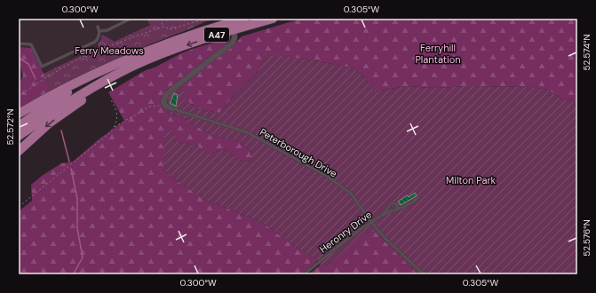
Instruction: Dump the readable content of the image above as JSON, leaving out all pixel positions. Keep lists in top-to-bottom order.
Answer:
{
  "streets": {
    "highway": ["A47"],
    "lane": ["Peterborough Drive", "Heronry Drive"]
  },
  "crossings": [
    ["Peterborough Drive", "Heronry Drive"]
  ],
  "parks": ["Ferryhill Plantation", "Ferry Meadows", "Milton Park"],
  "coordinates": [
    "0.300°W",
    "0.305°W",
    "52.574°N",
    "52.572°N",
    "52.576°N"
  ]
}
